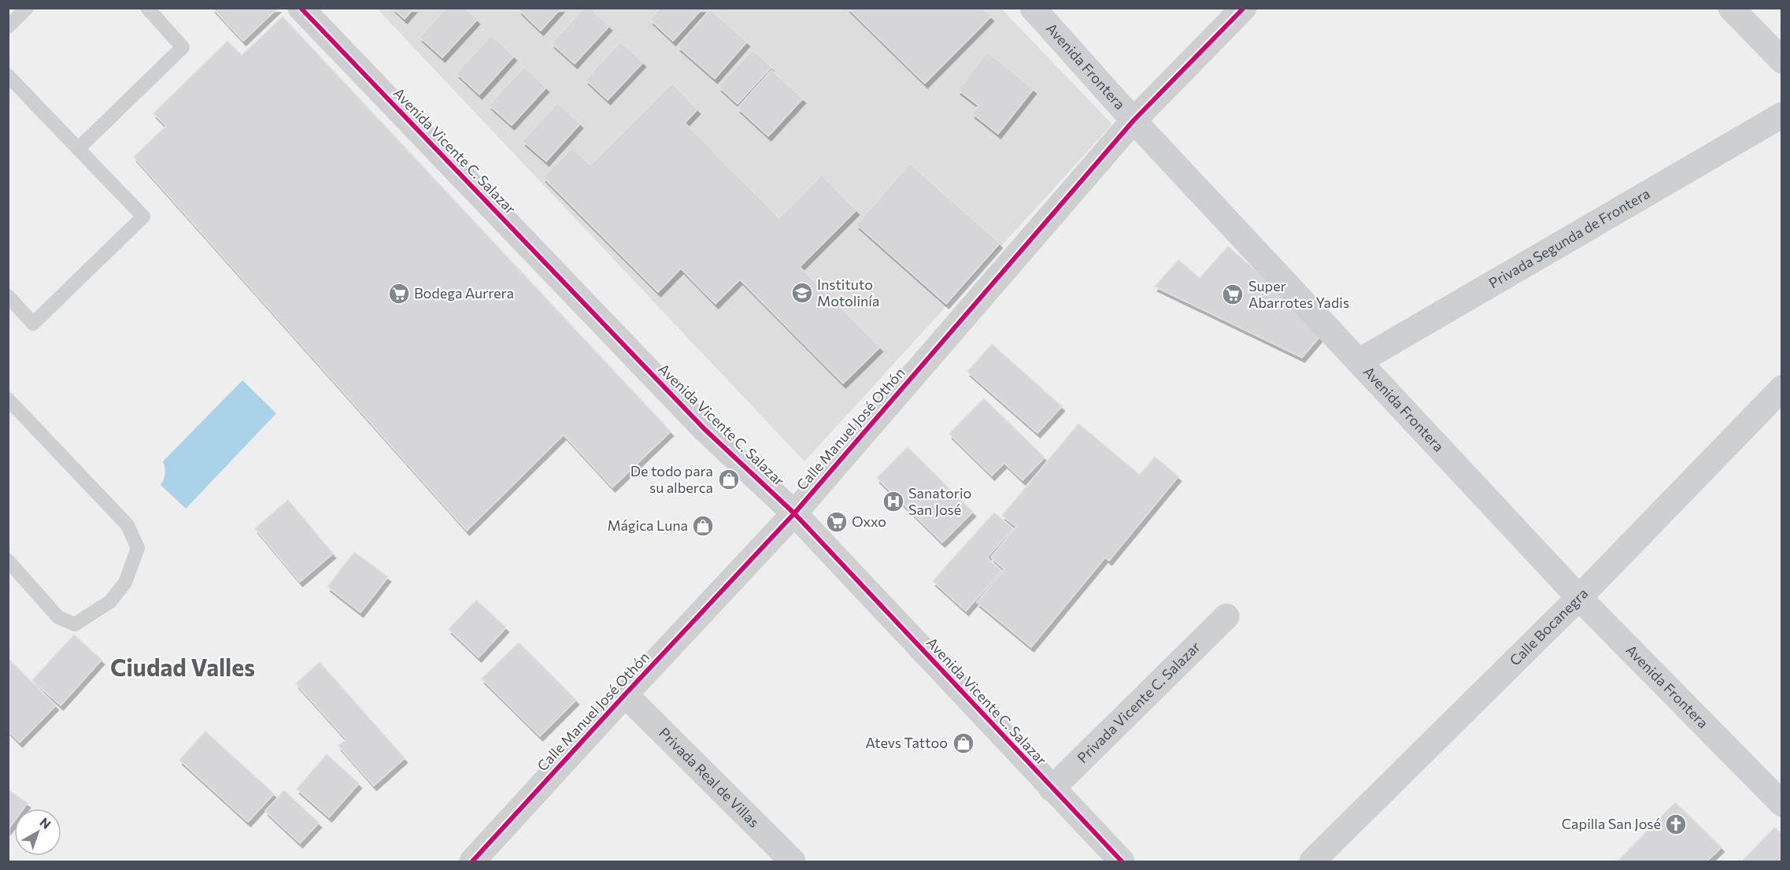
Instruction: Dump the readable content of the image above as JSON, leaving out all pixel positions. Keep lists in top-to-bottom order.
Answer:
{
  "streets": {
    "street": [
      "Avenida Frontera",
      "Avenida Vicente C. Salazar",
      "Privada Segunda de Frontera",
      "Calle Manuel José Othón",
      "Calle Bocanegra",
      "Privada Vicente C. Salazar",
      "Privada Real de Villas"
    ]
  },
  "crossings": [
    ["Avenida Frontera", "Privada Segunda de Frontera"],
    ["Avenida Frontera", "Calle Manuel José Othón"],
    ["Avenida Frontera", "Calle Bocanegra"],
    ["Avenida Vicente C. Salazar", "Calle Manuel José Othón"],
    ["Avenida Vicente C. Salazar", "Privada Vicente C. Salazar"],
    ["Calle Manuel José Othón", "Privada Real de Villas"]
  ],
  "districts": ["Ciudad Valles"],
  "places": {
    "school or university": ["Instituto Motolinía"],
    "supermarket": ["Bodega Aurrera", "Super Abarrotes Yadis", "Oxxo"],
    "shop": ["De todo para su alberca", "Mágica Luna", "Atevs Tattoo"],
    "hospital": ["Sanatorio San José"],
    "church": ["Capilla San José"]
  },
  "north": "top right"
}
